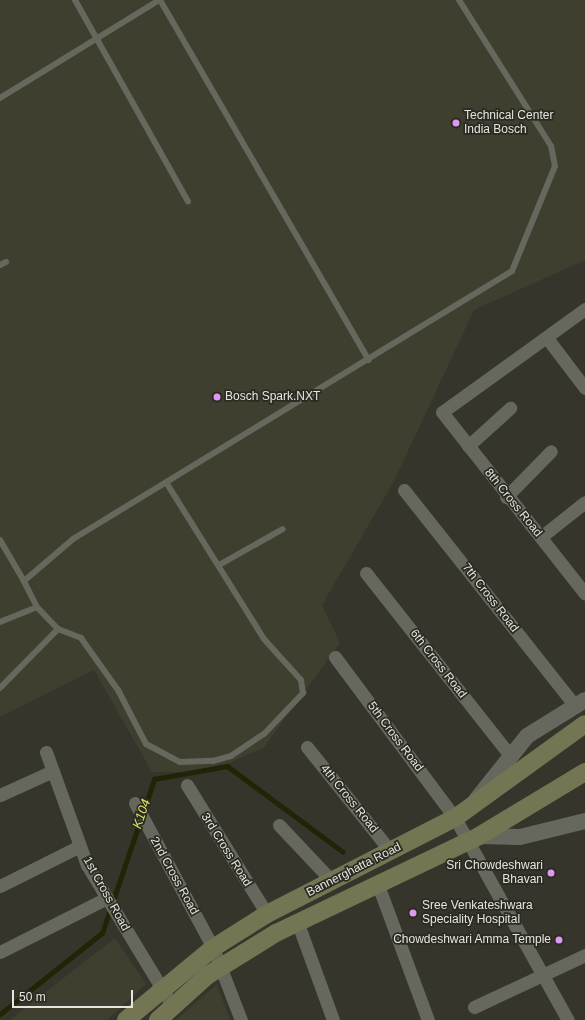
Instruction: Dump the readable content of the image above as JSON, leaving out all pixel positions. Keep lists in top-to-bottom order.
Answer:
{
  "streets": {
    "main road": ["Bannerghatta Road"],
    "street": [
      "8th Cross Road",
      "7th Cross Road",
      "6th Cross Road",
      "5th Cross Road",
      "4th Cross Road",
      "3rd Cross Road",
      "2nd Cross Road",
      "1st Cross Road"
    ]
  },
  "crossings": [
    ["5th Cross Road", "Bannerghatta Road"],
    ["4th Cross Road", "Bannerghatta Road"],
    ["3rd Cross Road", "Bannerghatta Road"],
    ["Bannerghatta Road", "2nd Cross Road"],
    ["Bannerghatta Road", "1st Cross Road"]
  ],
  "water": ["K104"],
  "places": [
    "Technical Center India Bosch",
    "Bosch Spark.NXT",
    "Sri Chowdeshwari Bhavan",
    "Sree Venkateshwara Speciality Hospital",
    "Chowdeshwari Amma Temple"
  ],
  "scale_bar": "50 m"
}
